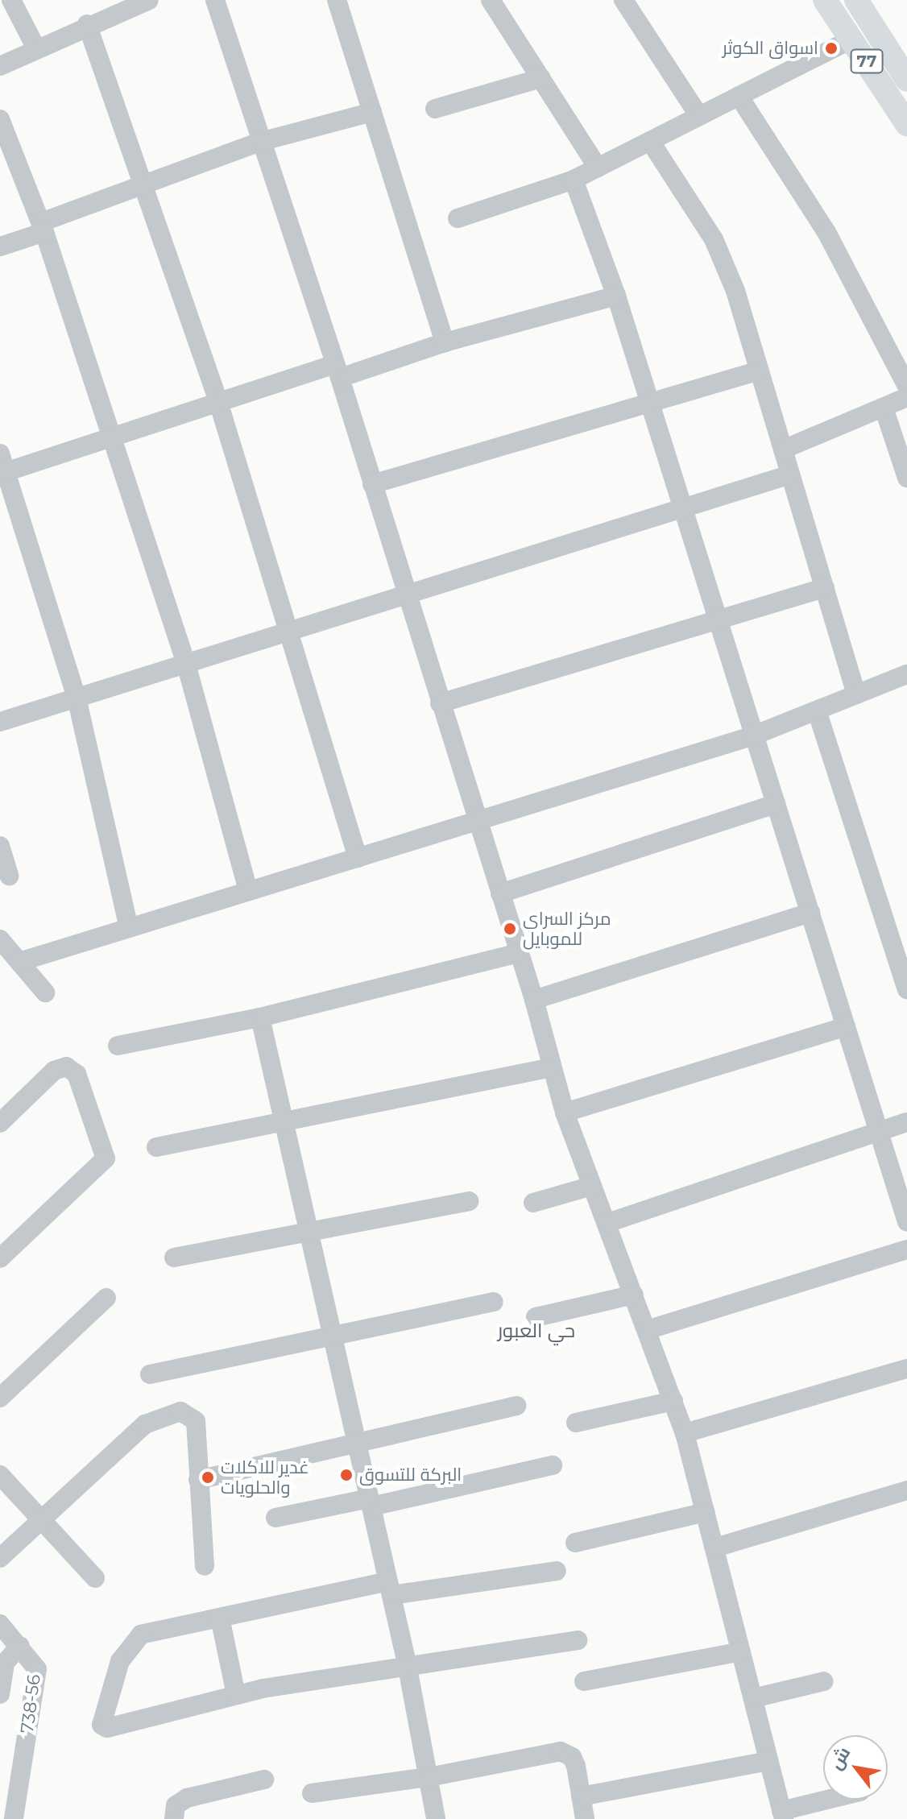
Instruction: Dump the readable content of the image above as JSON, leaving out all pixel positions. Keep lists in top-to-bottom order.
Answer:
{
  "streets": {
    "main road": ["77"],
    "street": ["738-56"]
  },
  "districts": ["حي العبور"],
  "places": [
    "اسواق الكوثر",
    "مركز السراي للموبايل",
    "البركة للتسوق",
    "غدير للاكلات والحلويات"
  ],
  "north": "top left"
}
